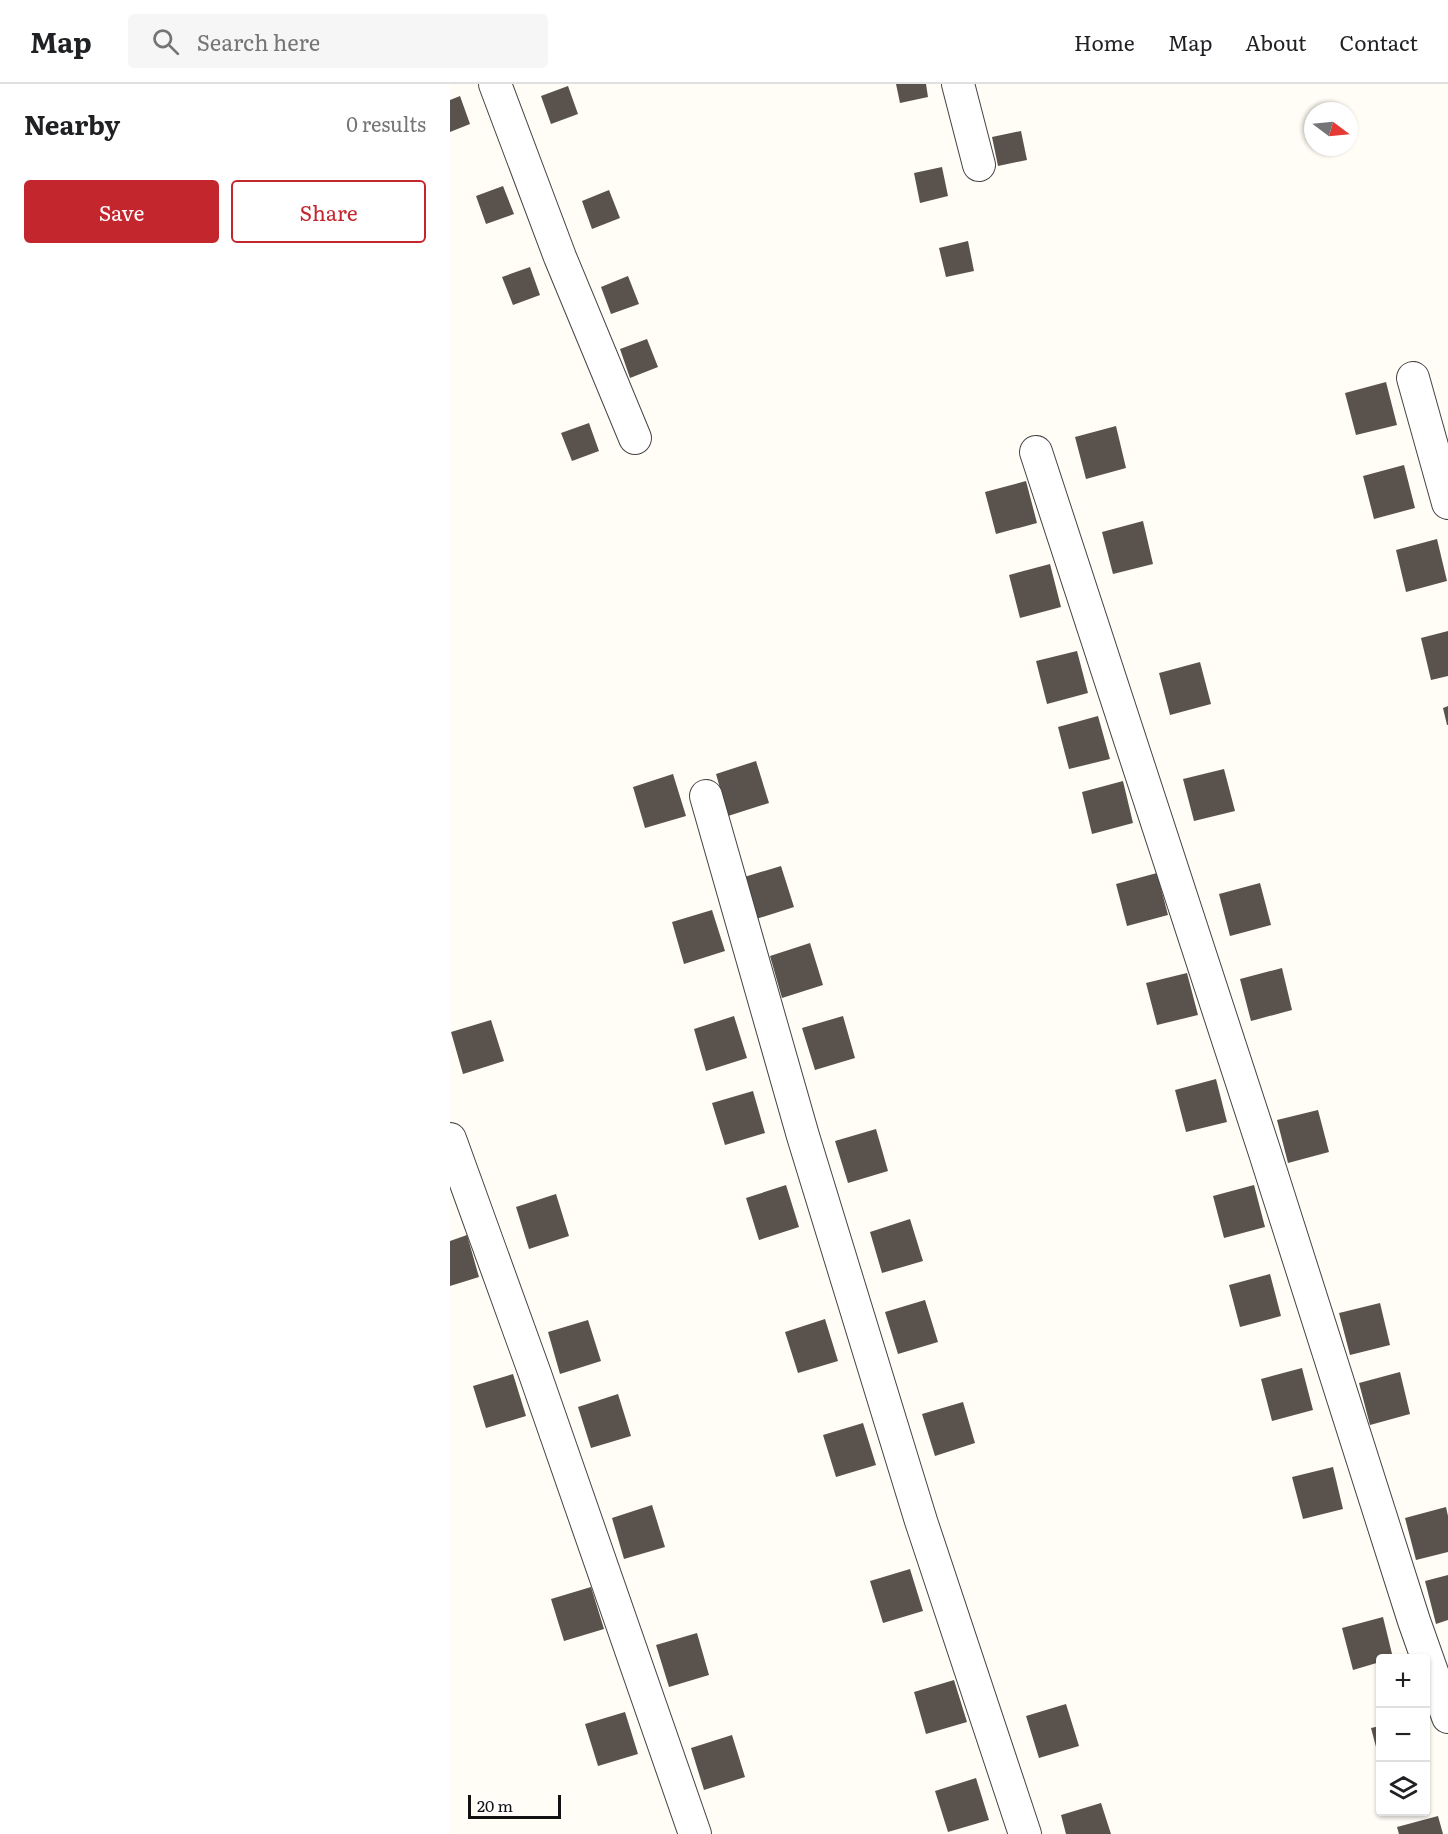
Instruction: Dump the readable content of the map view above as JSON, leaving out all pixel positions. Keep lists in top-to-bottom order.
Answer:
{
  "scale_bar": "20 m",
  "north": "right",
  "page": {
    "header": "Map",
    "search": "Search here",
    "nav": [
      "Home",
      "Map",
      "About",
      "Contact"
    ],
    "heading": ["Nearby", "0 results"],
    "buttons": ["Save", "Share"],
    "map_buttons": ["+", "−"],
    "scale": "20 m"
  }
}
